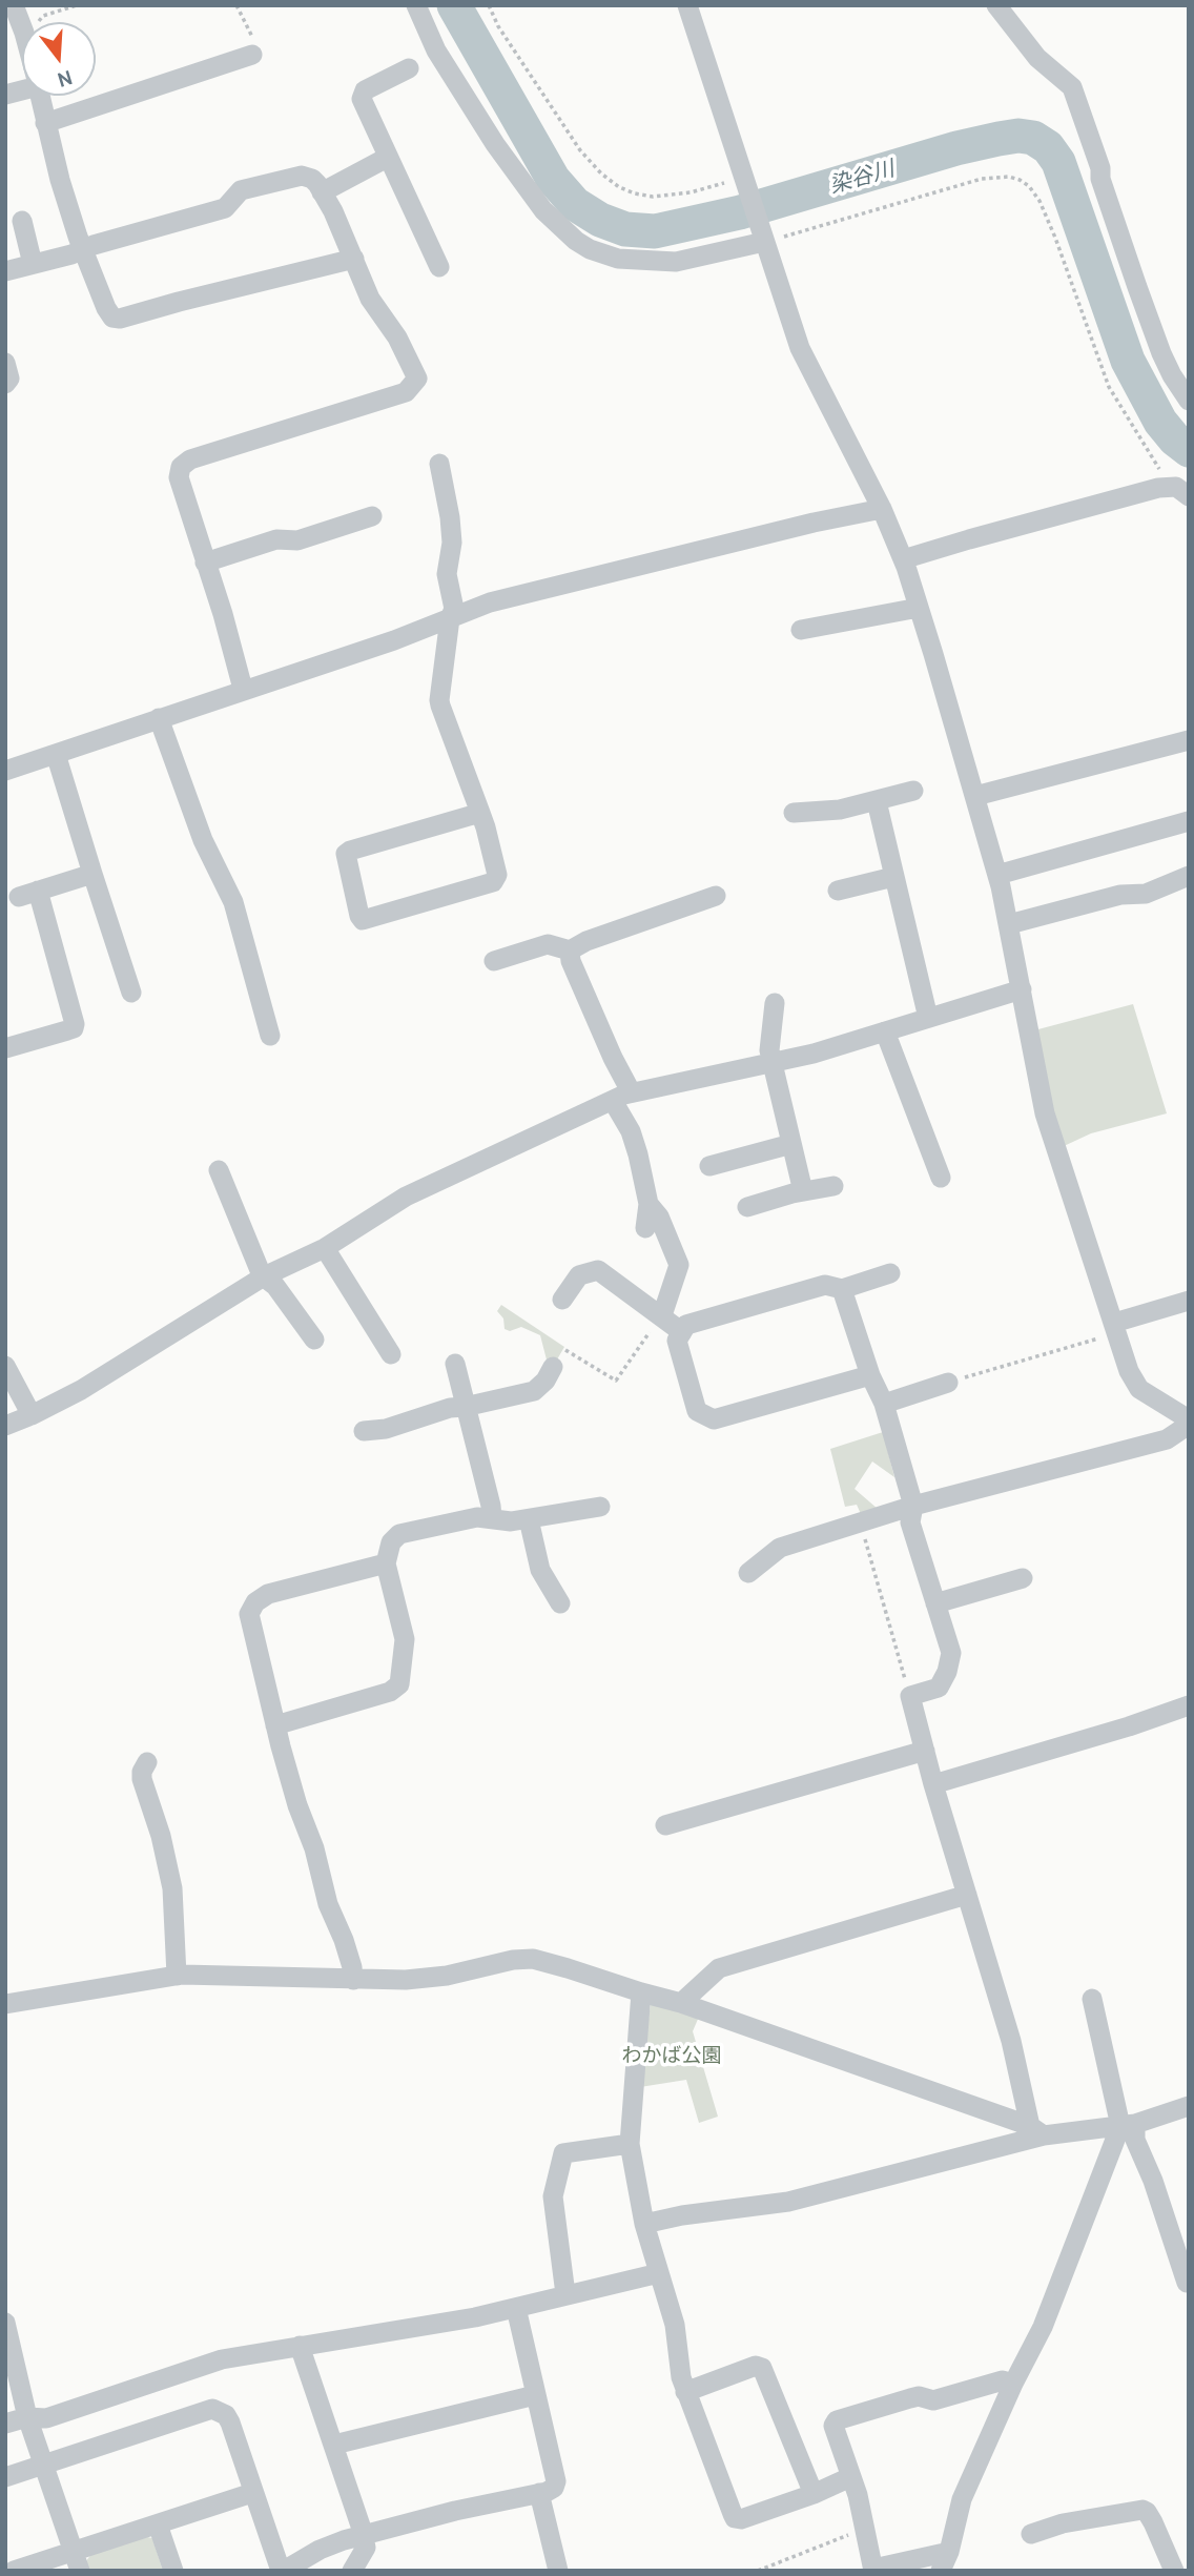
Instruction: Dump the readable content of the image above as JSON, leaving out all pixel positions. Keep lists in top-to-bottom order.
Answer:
{
  "water": ["染谷川"],
  "parks": ["わかば公園"],
  "north": "bottom"
}
